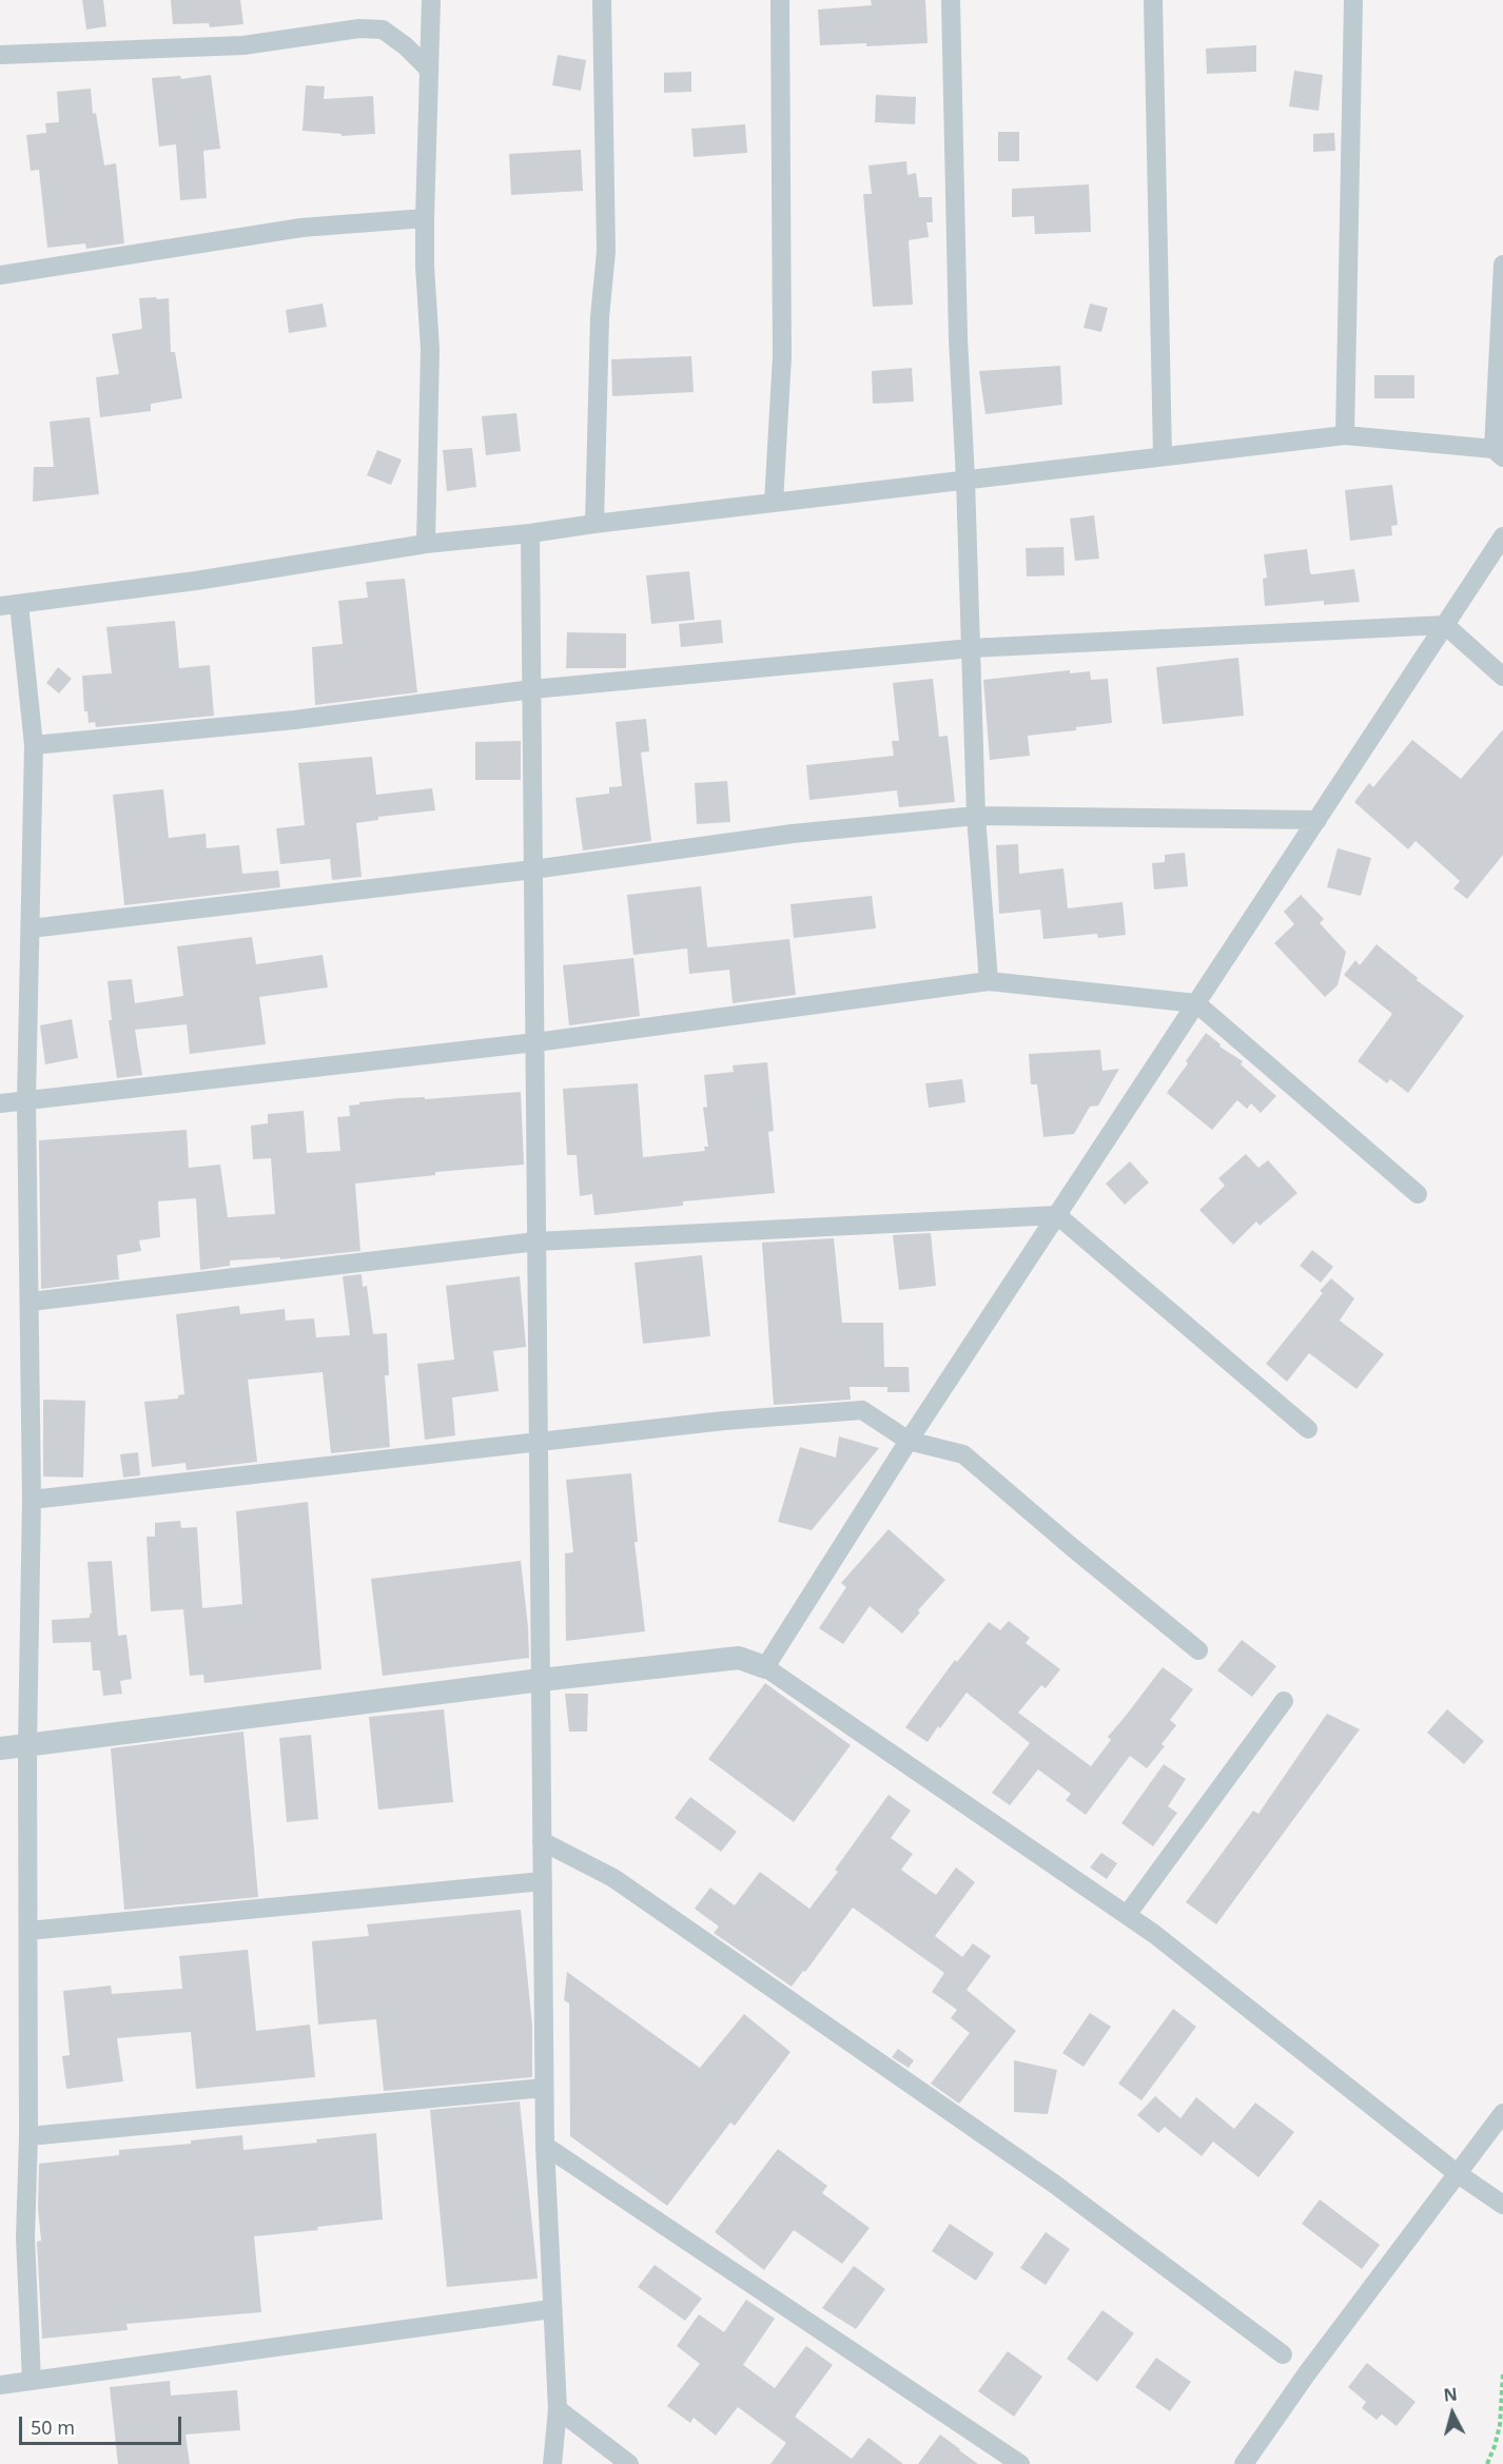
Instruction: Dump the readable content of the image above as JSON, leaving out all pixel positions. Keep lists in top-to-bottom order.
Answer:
{
  "scale_bar": "50 m",
  "north": "top"
}
